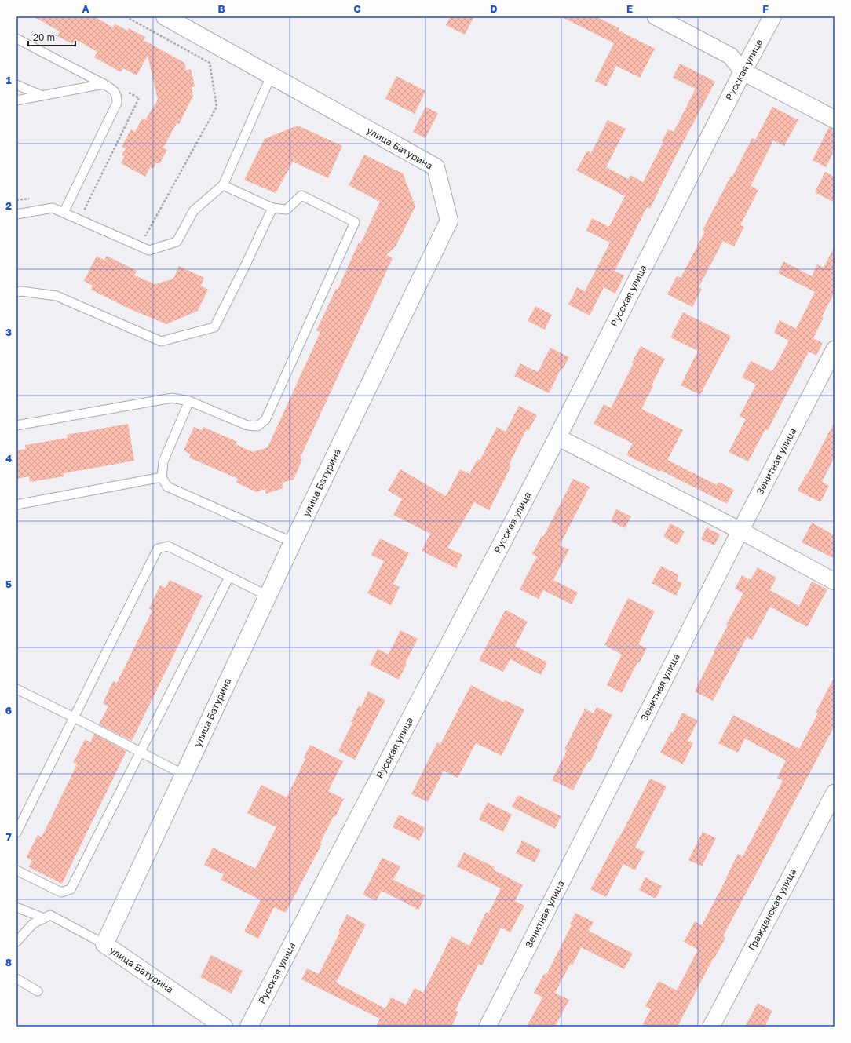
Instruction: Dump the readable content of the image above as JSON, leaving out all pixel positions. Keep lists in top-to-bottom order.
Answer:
{
  "streets": {
    "street": [
      "Русская улица",
      "улица Батурина",
      "Зенитная улица",
      "Гражданская улица"
    ]
  },
  "scale_bar": "20 m",
  "grid": {
    "columns": [
      "A",
      "B",
      "C",
      "D",
      "E",
      "F"
    ],
    "rows": [
      "1",
      "2",
      "3",
      "4",
      "5",
      "6",
      "7",
      "8"
    ]
  }
}
